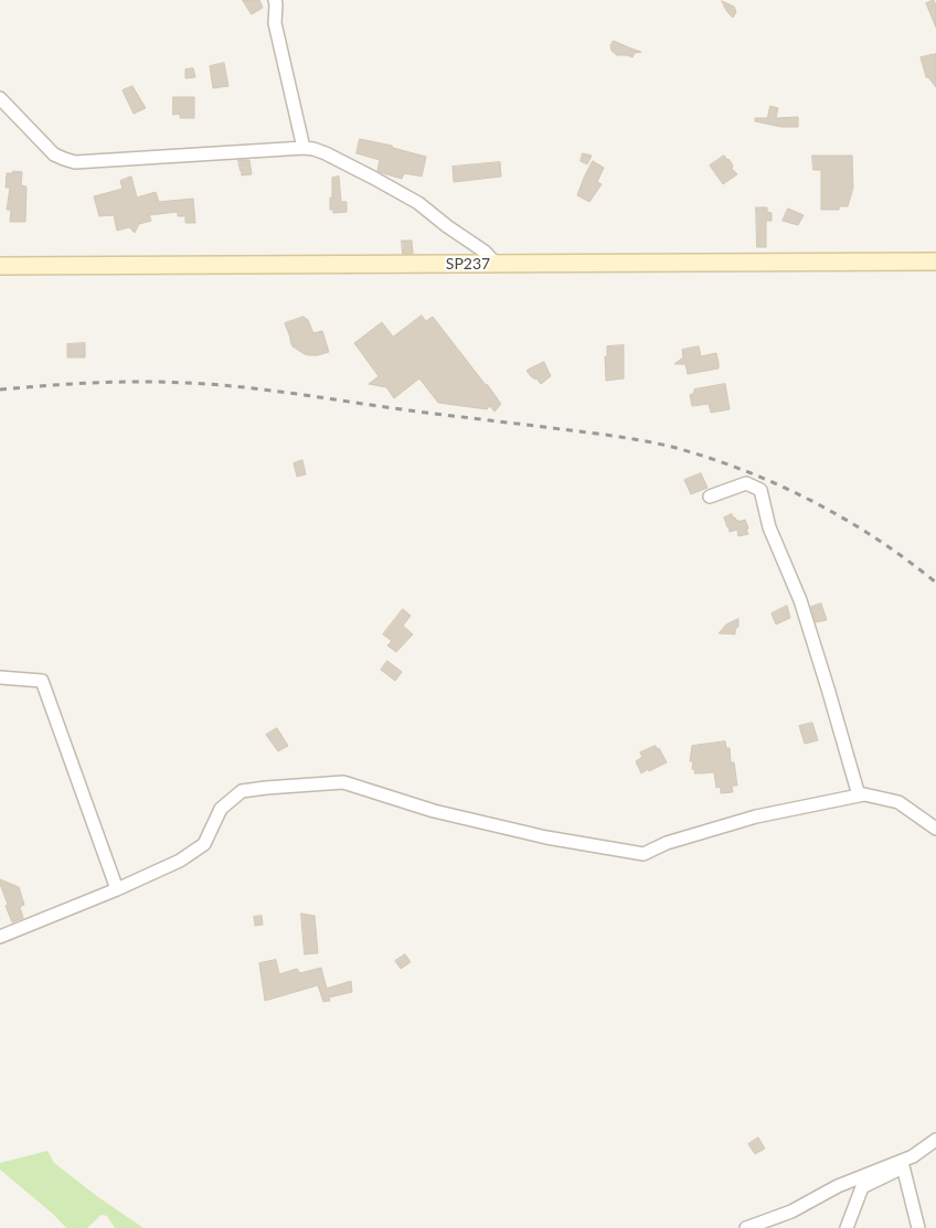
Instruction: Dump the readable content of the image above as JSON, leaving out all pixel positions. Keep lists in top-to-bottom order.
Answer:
{
  "streets": {
    "main road": ["SP237"]
  }
}
